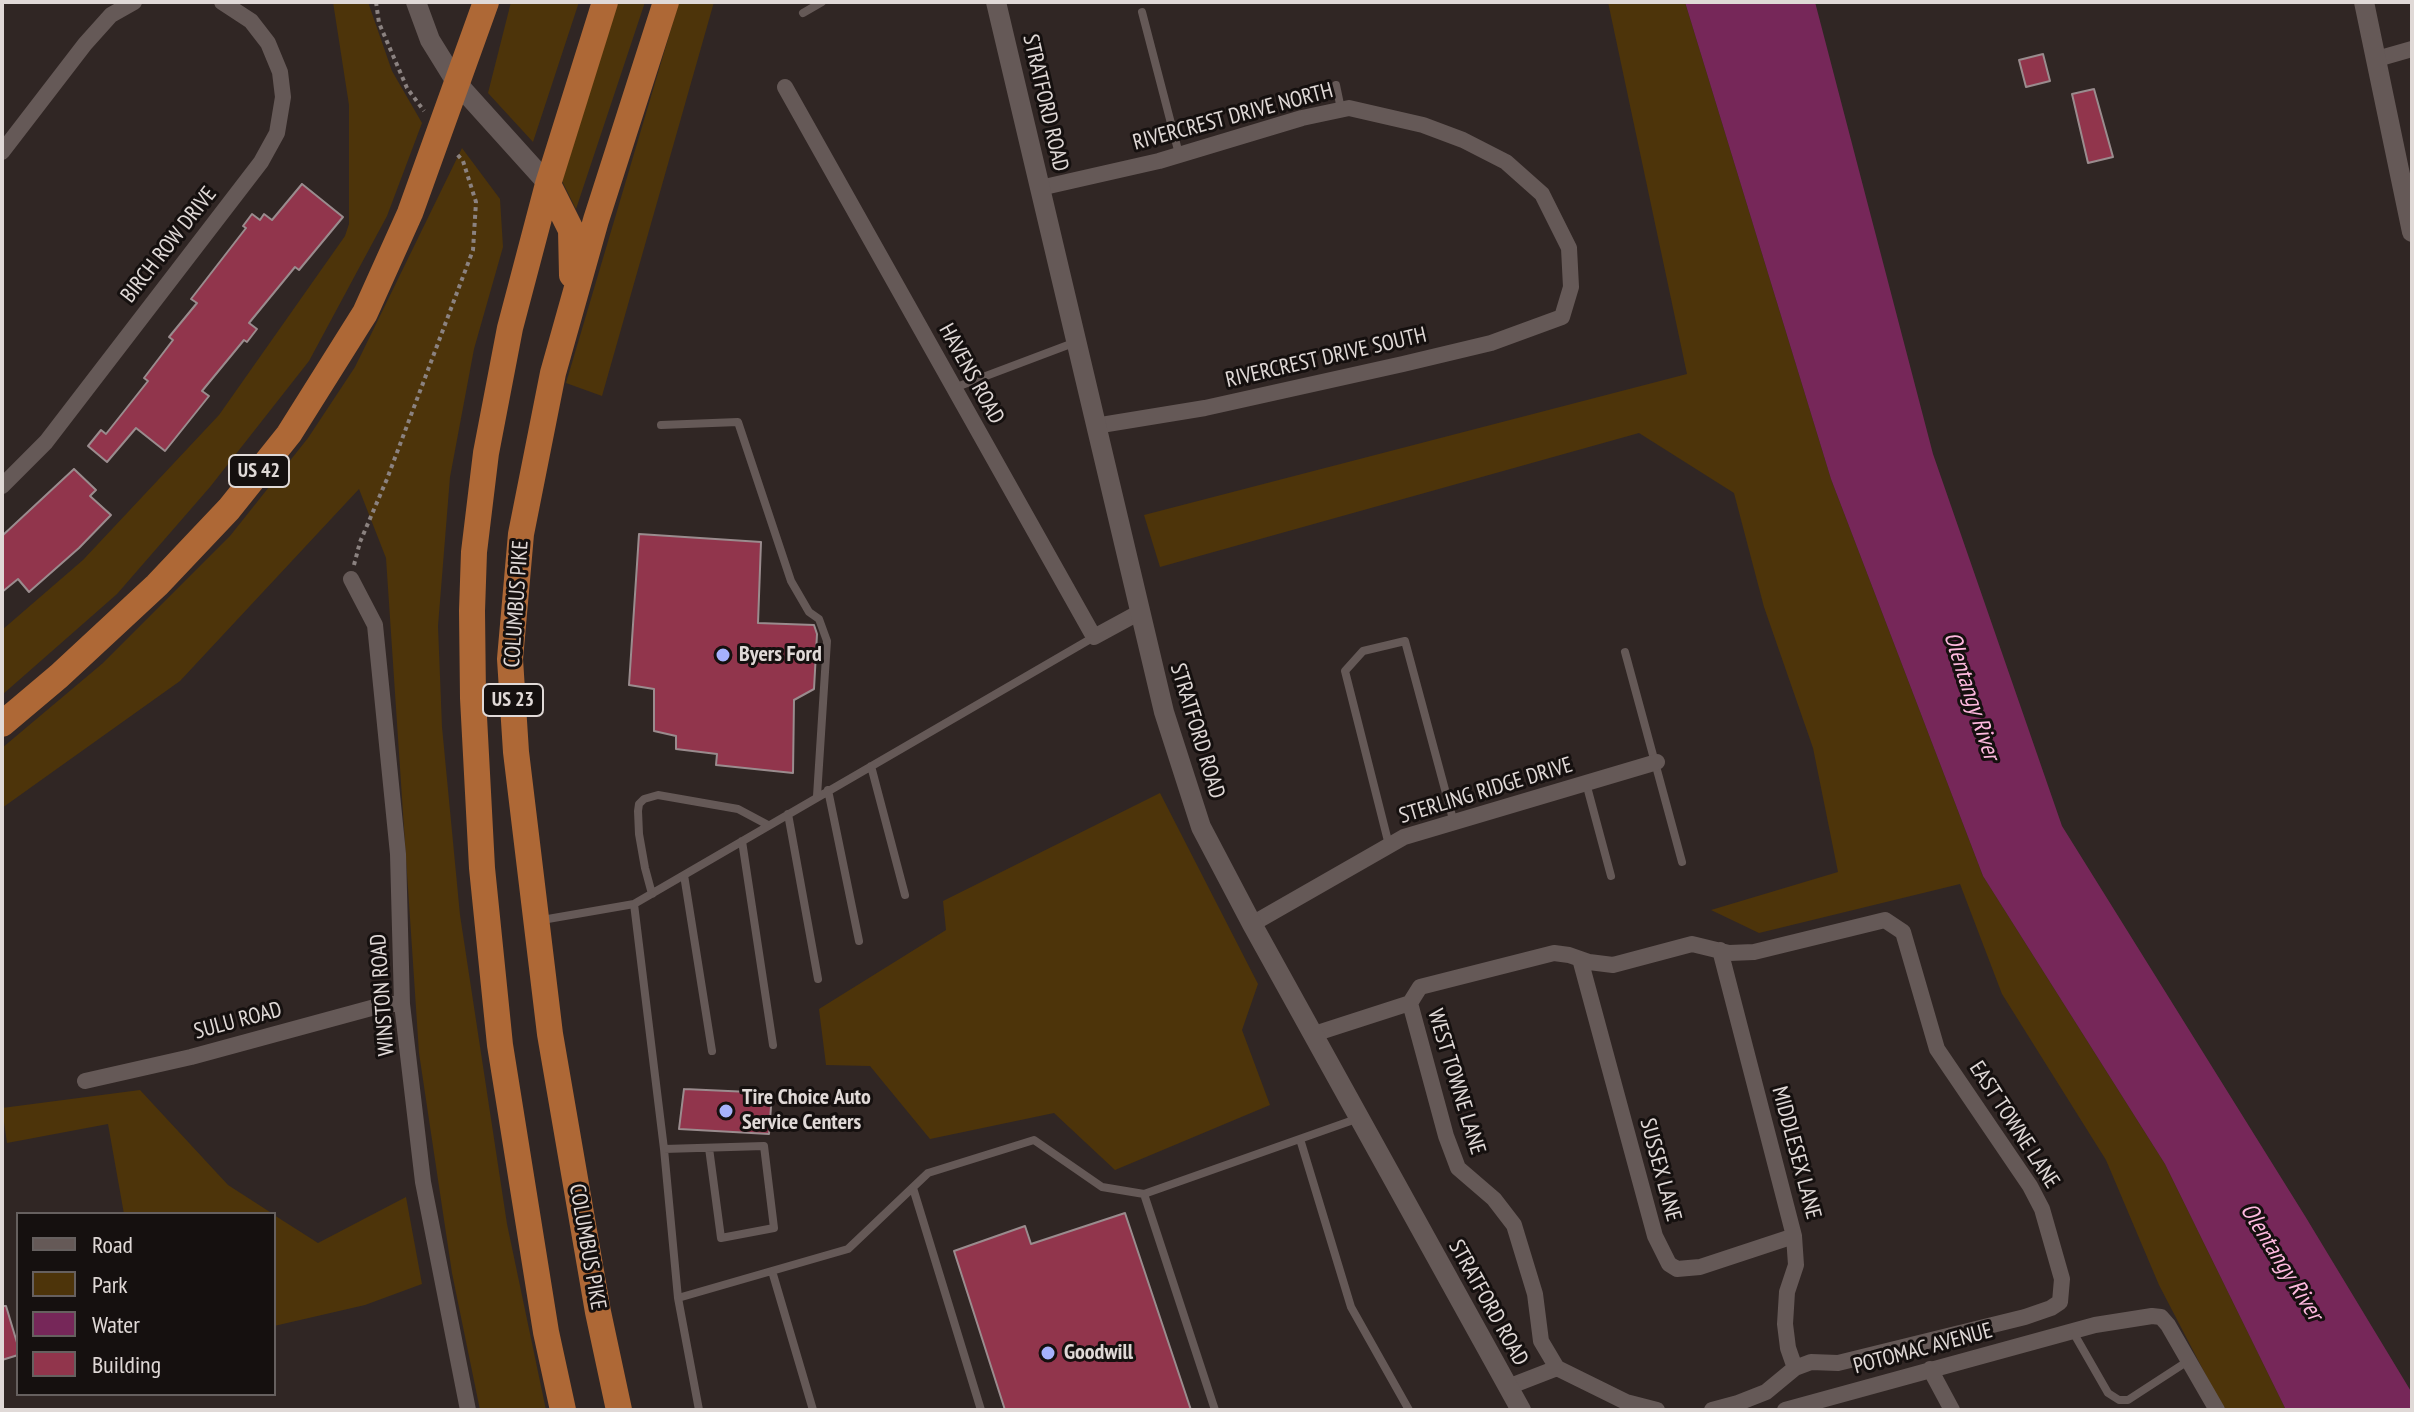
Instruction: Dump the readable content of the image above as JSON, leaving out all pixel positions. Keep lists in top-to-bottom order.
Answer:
{
  "streets": {
    "highway": ["US 42", "COLUMBUS PIKE", "US 23"],
    "street": [
      "STRATFORD ROAD",
      "RIVERCREST DRIVE NORTH",
      "BIRCH ROW DRIVE",
      "RIVERCREST DRIVE SOUTH",
      "HAVENS ROAD",
      "STERLING RIDGE DRIVE",
      "WINSTON ROAD",
      "SULU ROAD",
      "WEST TOWNE LANE",
      "EAST TOWNE LANE",
      "MIDDLESEX LANE",
      "SUSSEX LANE",
      "POTOMAC AVENUE"
    ]
  },
  "crossings": [
    ["STRATFORD ROAD", "RIVERCREST DRIVE NORTH"],
    ["STRATFORD ROAD", "RIVERCREST DRIVE SOUTH"],
    ["STRATFORD ROAD", "STERLING RIDGE DRIVE"],
    ["STRATFORD ROAD", "WEST TOWNE LANE"],
    ["RIVERCREST DRIVE NORTH", "RIVERCREST DRIVE SOUTH"],
    ["WINSTON ROAD", "SULU ROAD"],
    ["WEST TOWNE LANE", "EAST TOWNE LANE"],
    ["WEST TOWNE LANE", "MIDDLESEX LANE"],
    ["WEST TOWNE LANE", "SUSSEX LANE"],
    ["EAST TOWNE LANE", "MIDDLESEX LANE"],
    ["MIDDLESEX LANE", "SUSSEX LANE"]
  ],
  "water": ["Olentangy River"],
  "places": ["Byers Ford", "Tire Choice Auto Service Centers", "Goodwill"],
  "legend": [
    "Road",
    "Park",
    "Water",
    "Building"
  ]
}
